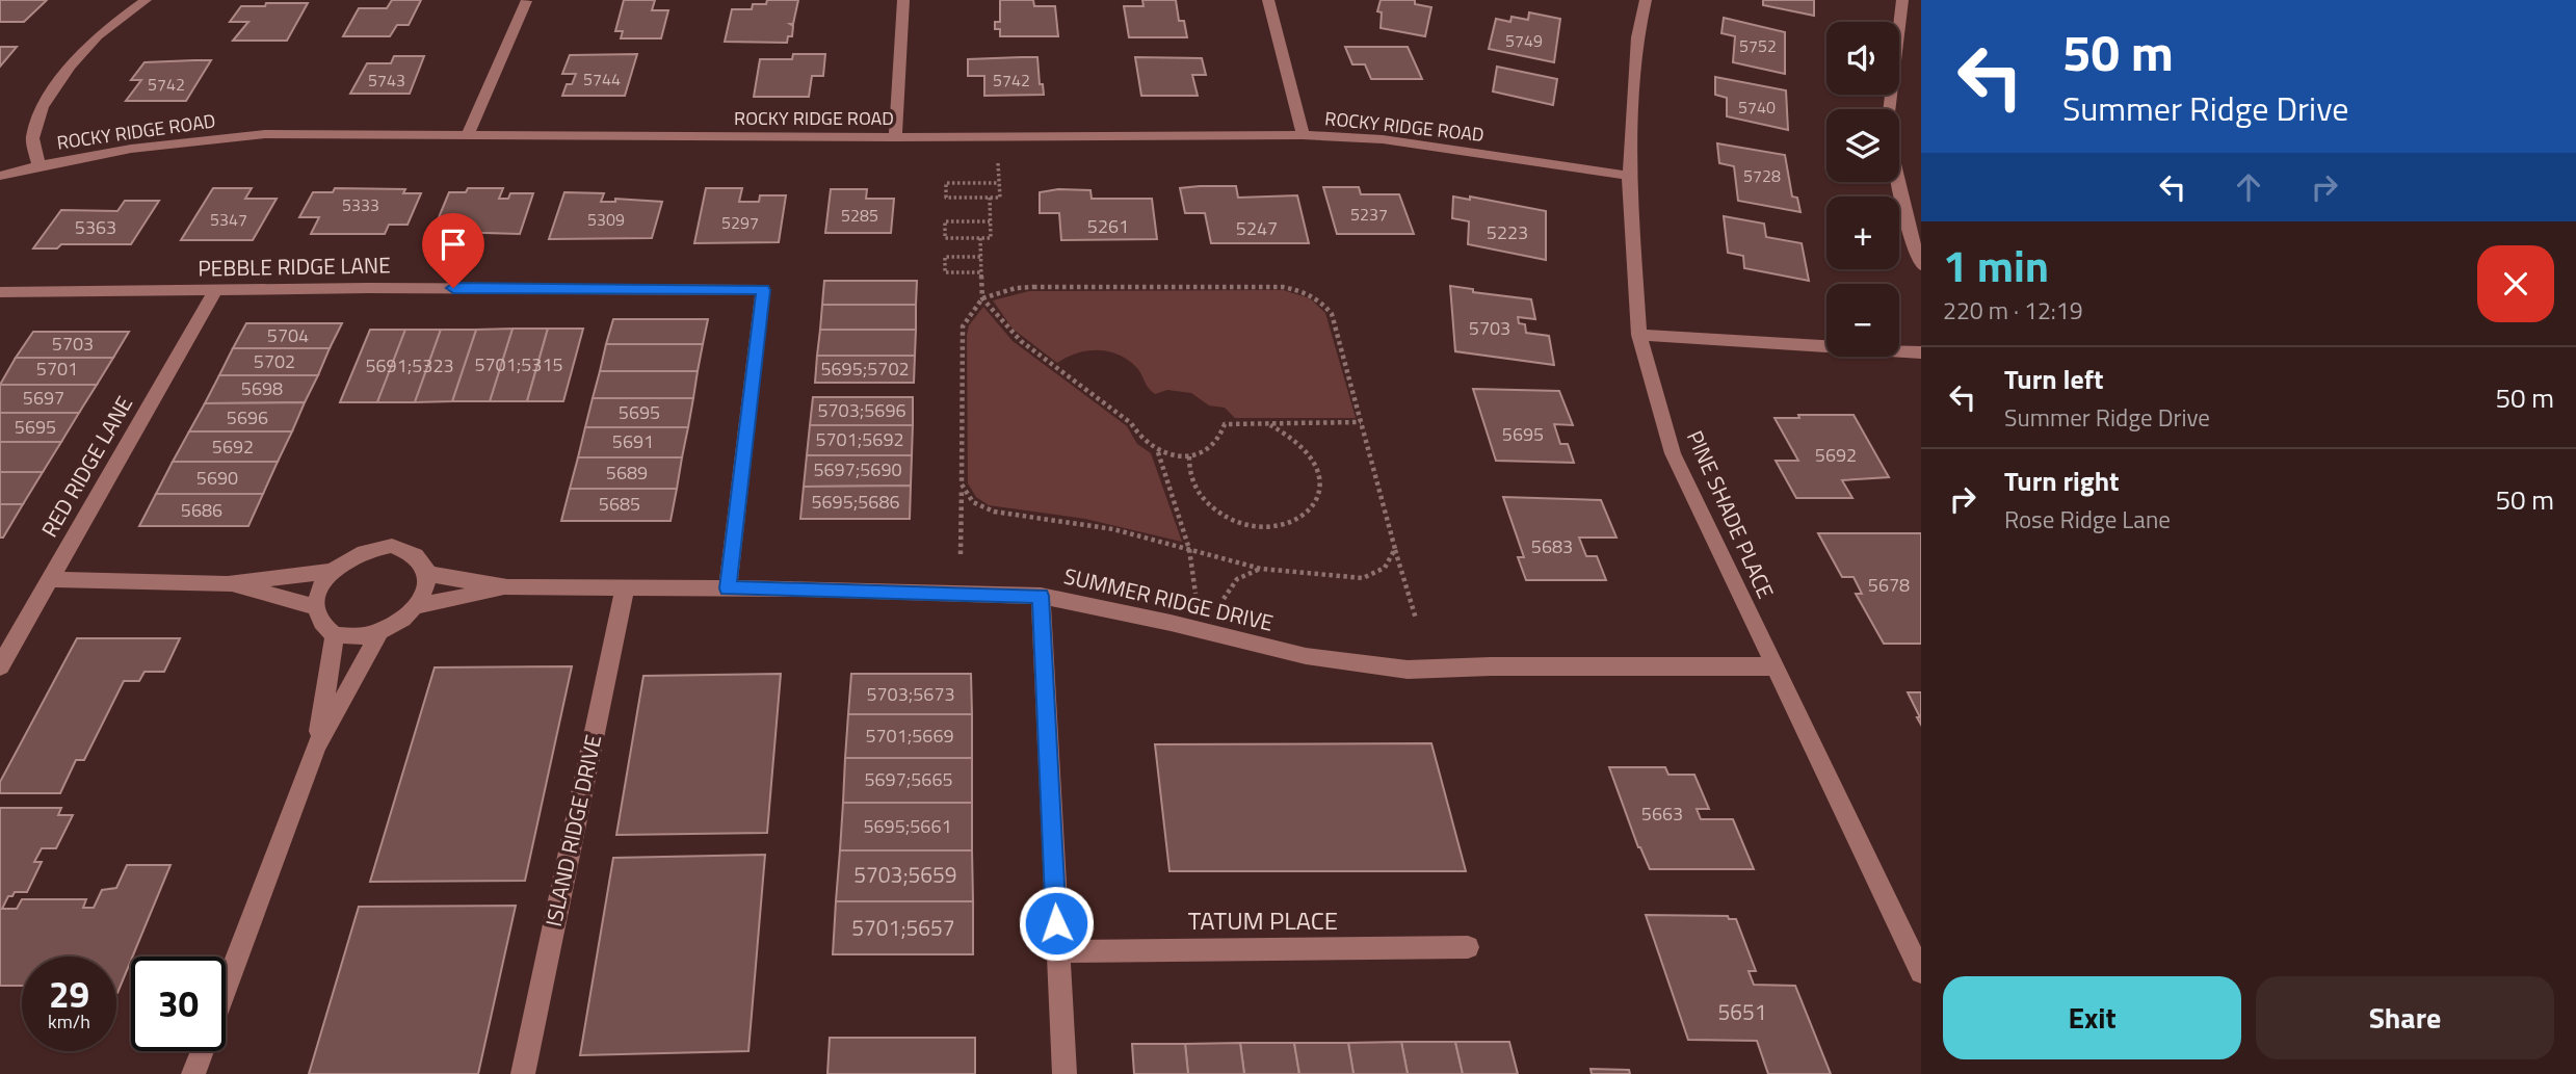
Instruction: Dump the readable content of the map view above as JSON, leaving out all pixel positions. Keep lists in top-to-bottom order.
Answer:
{
  "streets": {
    "street": [
      "ROCKY RIDGE ROAD",
      "PEBBLE RIDGE LANE",
      "RED RIDGE LANE",
      "PINE SHADE PLACE",
      "SUMMER RIDGE DRIVE",
      "ISLAND RIDGE DRIVE",
      "TATUM PLACE"
    ]
  },
  "crossings": [
    ["ROCKY RIDGE ROAD", "PINE SHADE PLACE"],
    ["PEBBLE RIDGE LANE", "RED RIDGE LANE"],
    ["PEBBLE RIDGE LANE", "SUMMER RIDGE DRIVE"],
    ["PINE SHADE PLACE", "SUMMER RIDGE DRIVE"],
    ["SUMMER RIDGE DRIVE", "ISLAND RIDGE DRIVE"]
  ],
  "house_numbers": [
    "5749",
    "5752",
    "5744",
    "5743",
    "5742",
    "5742",
    "5740",
    "5728",
    "5333",
    "5237",
    "5285",
    "5347",
    "5309",
    "5297",
    "5261",
    "5363",
    "5247",
    "5223",
    "5703",
    "5704",
    "5703",
    "5702",
    "5701;5315",
    "5691;5323",
    "5701",
    "5695;5702",
    "5698",
    "5697",
    "5703;5696",
    "5695",
    "5696",
    "5695",
    "5695",
    "5701;5692",
    "5691",
    "5692",
    "5692",
    "5697;5690",
    "5689",
    "5690",
    "5695;5686",
    "5685",
    "5686",
    "5683",
    "5678",
    "5703;5673",
    "5701;5669",
    "5697;5665",
    "5663",
    "5695;5661",
    "5703;5659",
    "5701;5657",
    "5651"
  ],
  "page": {
    "turn": ["50 m", "Summer Ridge Drive"],
    "map_buttons": ["+", "−"],
    "heading": ["1 min", "220 m · 12:19"],
    "list": [
      {
        "name": "Turn left",
        "note": "Summer Ridge Drive",
        "value": "50 m"
      },
      {
        "name": "Turn right",
        "note": "Rose Ridge Lane",
        "value": "50 m"
      }
    ],
    "speed": "29 km/h",
    "limit": "30",
    "buttons": ["Exit", "Share"]
  }
}
